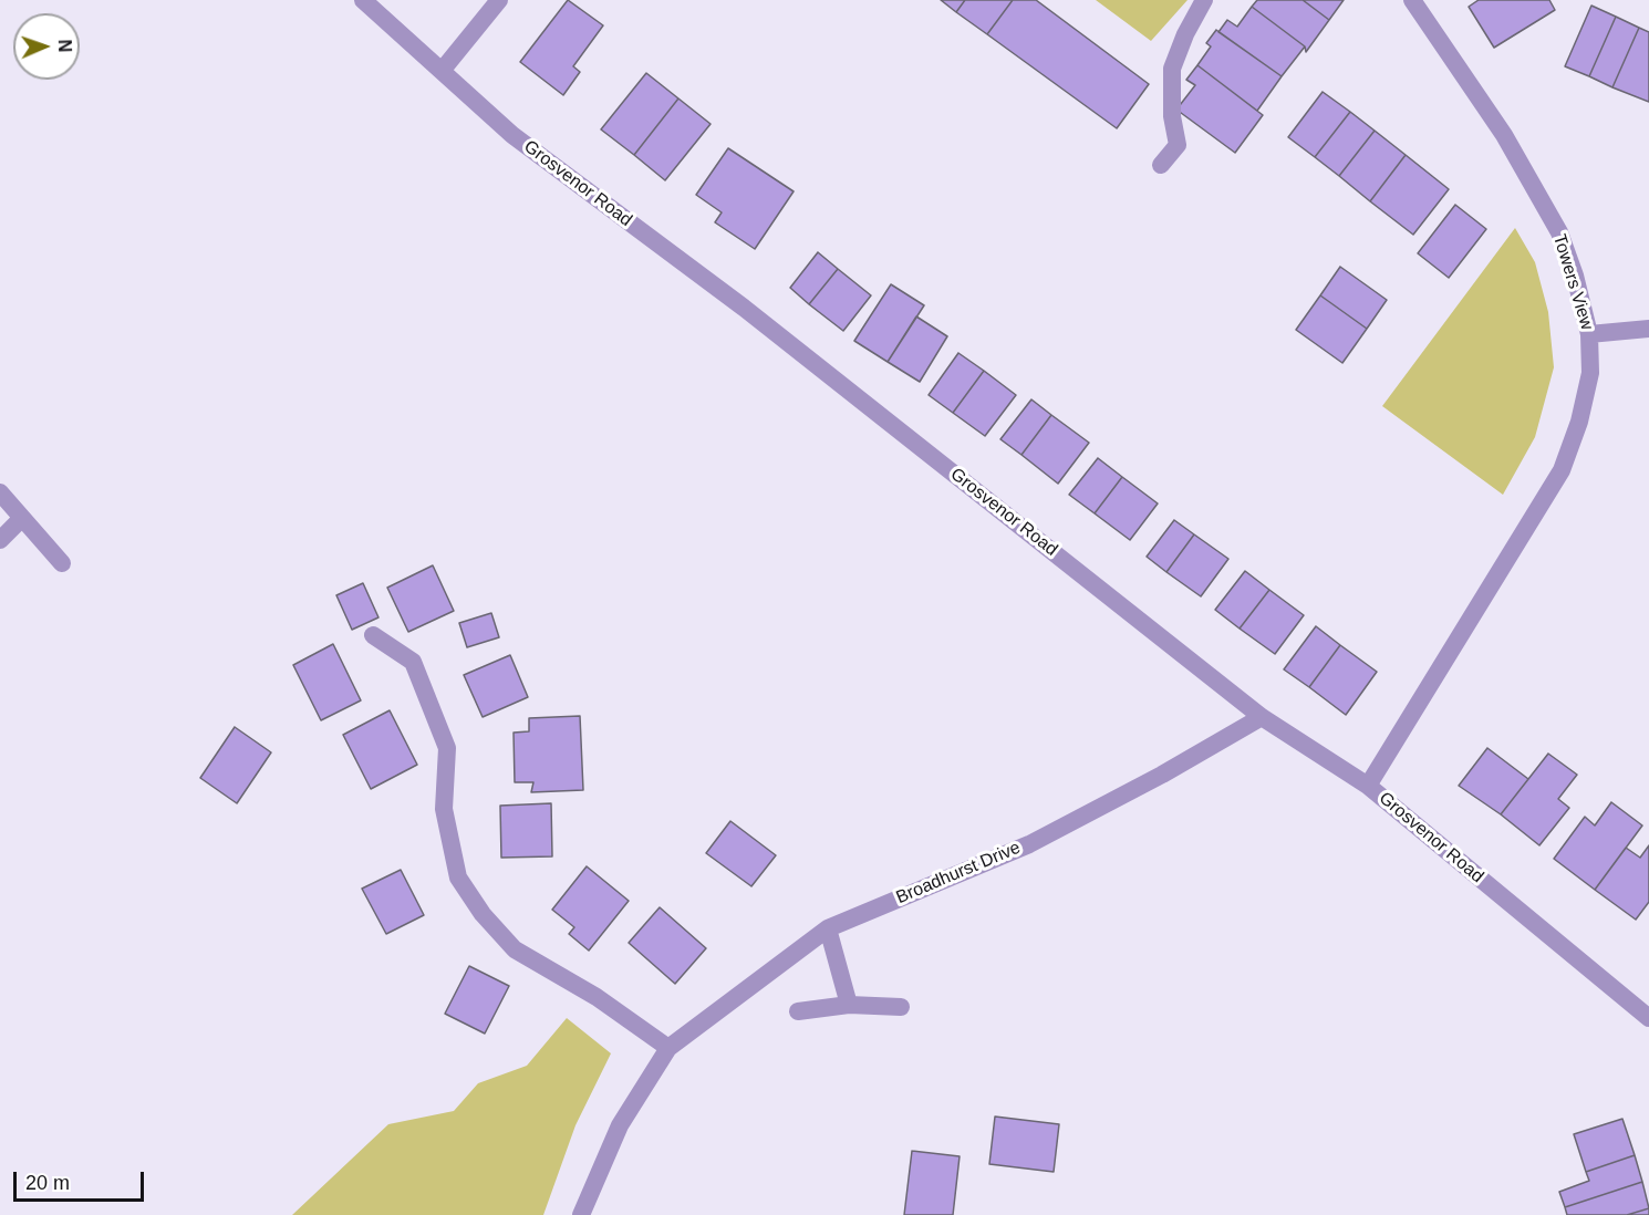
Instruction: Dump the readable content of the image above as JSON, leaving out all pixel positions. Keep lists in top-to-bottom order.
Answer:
{
  "streets": {
    "street": ["Grosvenor Road", "Towers View", "Broadhurst Drive"]
  },
  "crossings": [
    ["Grosvenor Road", "Towers View"],
    ["Grosvenor Road", "Broadhurst Drive"]
  ],
  "scale_bar": "20 m",
  "north": "right"
}
